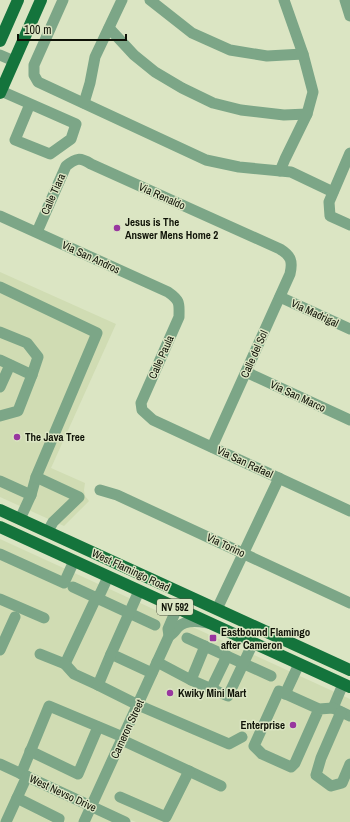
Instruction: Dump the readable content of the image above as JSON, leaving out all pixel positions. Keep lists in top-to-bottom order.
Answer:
{
  "streets": {
    "main road": ["West Flamingo Road", "NV 592"],
    "street": [
      "Calle Tiara",
      "Via Renaldo",
      "Via San Andros",
      "Via Madrigal",
      "Calle del Sol",
      "Calle Paula",
      "Via San Marco",
      "Via San Rafael",
      "Via Torino",
      "Cameron Street",
      "West Nevso Drive"
    ]
  },
  "crossings": [
    ["Calle Tiara", "Via Renaldo"],
    ["Calle Tiara", "Via San Andros"],
    ["Via Renaldo", "Calle del Sol"],
    ["Via San Andros", "Calle Paula"],
    ["Via Madrigal", "Calle del Sol"],
    ["Calle del Sol", "Via San Marco"],
    ["Calle del Sol", "Via San Rafael"],
    ["Calle Paula", "Via San Rafael"],
    ["West Flamingo Road", "Cameron Street"],
    ["Cameron Street", "West Nevso Drive"]
  ],
  "places": {
    "other": [
      "Jesus is The Answer Mens Home 2",
      "The Java Tree",
      "Kwiky Mini Mart",
      "Enterprise"
    ],
    "transit": ["Eastbound Flamingo after Cameron"]
  },
  "scale_bar": "100 m"
}
